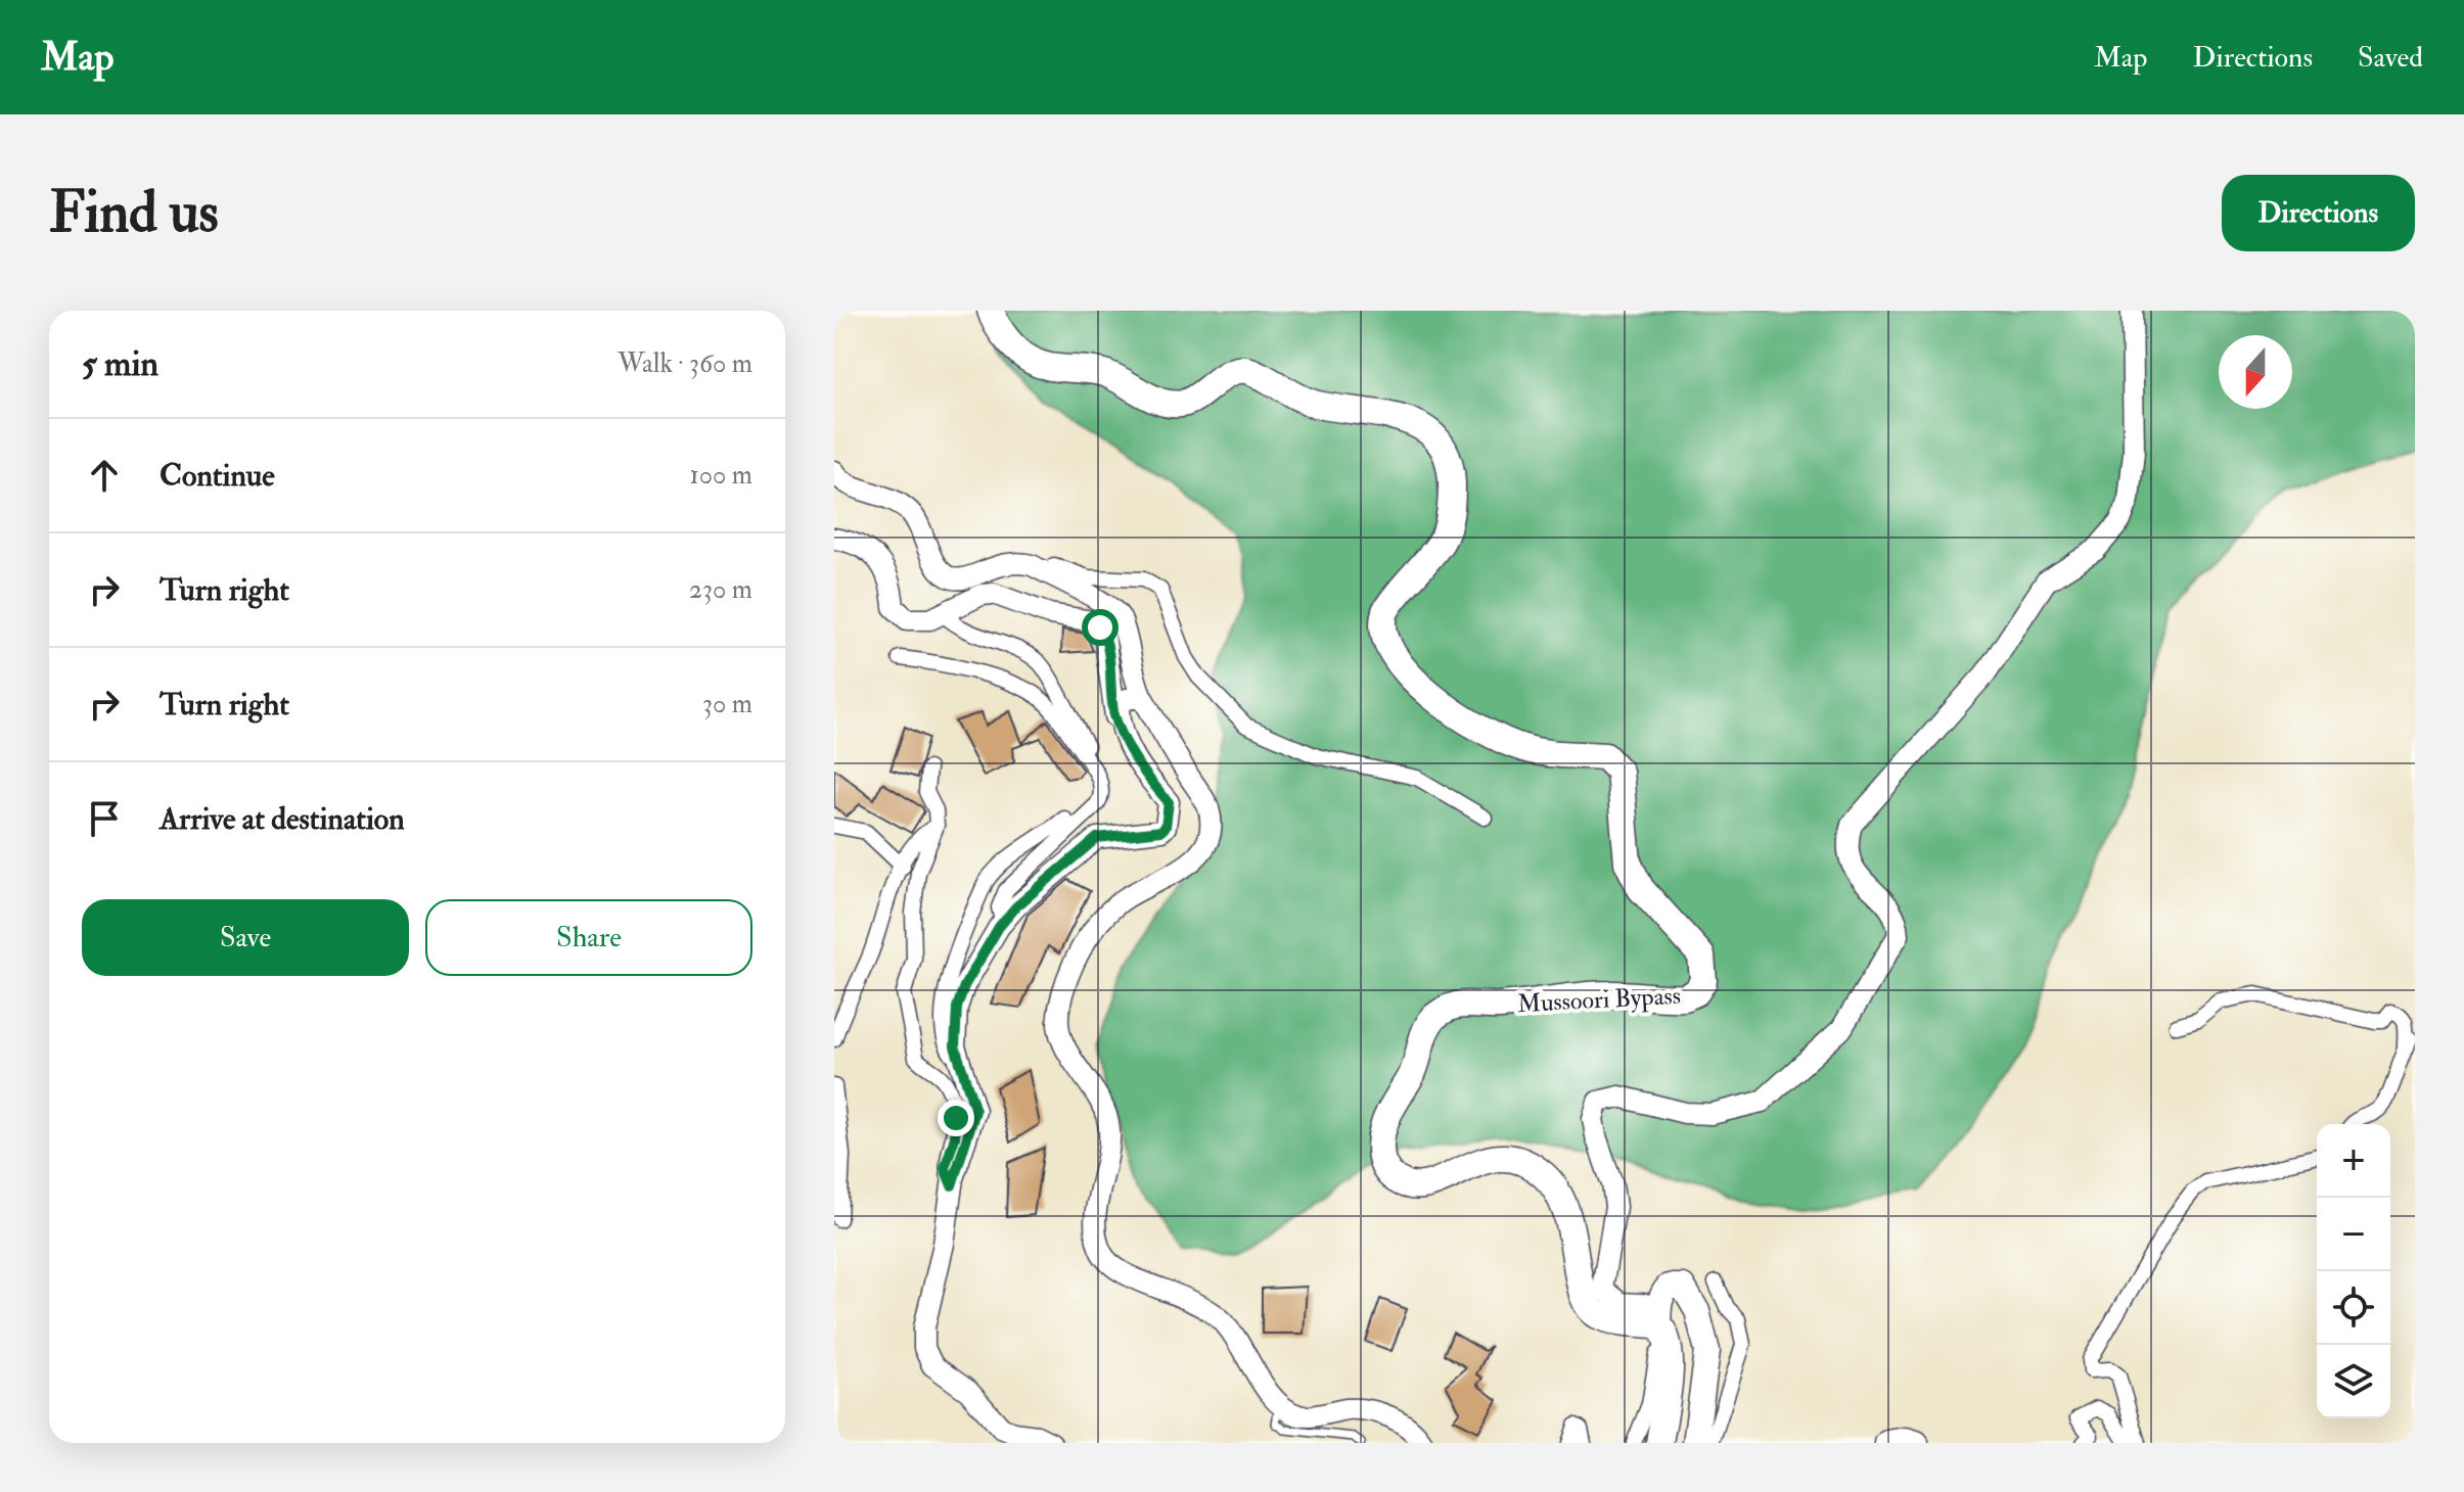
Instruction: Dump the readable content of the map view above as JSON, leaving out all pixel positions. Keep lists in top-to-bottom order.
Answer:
{
  "streets": {
    "highway": ["Mussoori Bypass"]
  },
  "north": "bottom",
  "page": {
    "header": "Map",
    "nav": ["Map", "Directions", "Saved"],
    "buttons": [
      "Directions",
      ["Save", "Share"]
    ],
    "title": "Find us",
    "heading": ["5 min", "Walk · 360 m"],
    "list": [
      ["Continue", "100 m"],
      ["Turn right", "230 m"],
      ["Turn right", "30 m"],
      "Arrive at destination"
    ],
    "map_buttons": ["+", "−"]
  }
}
